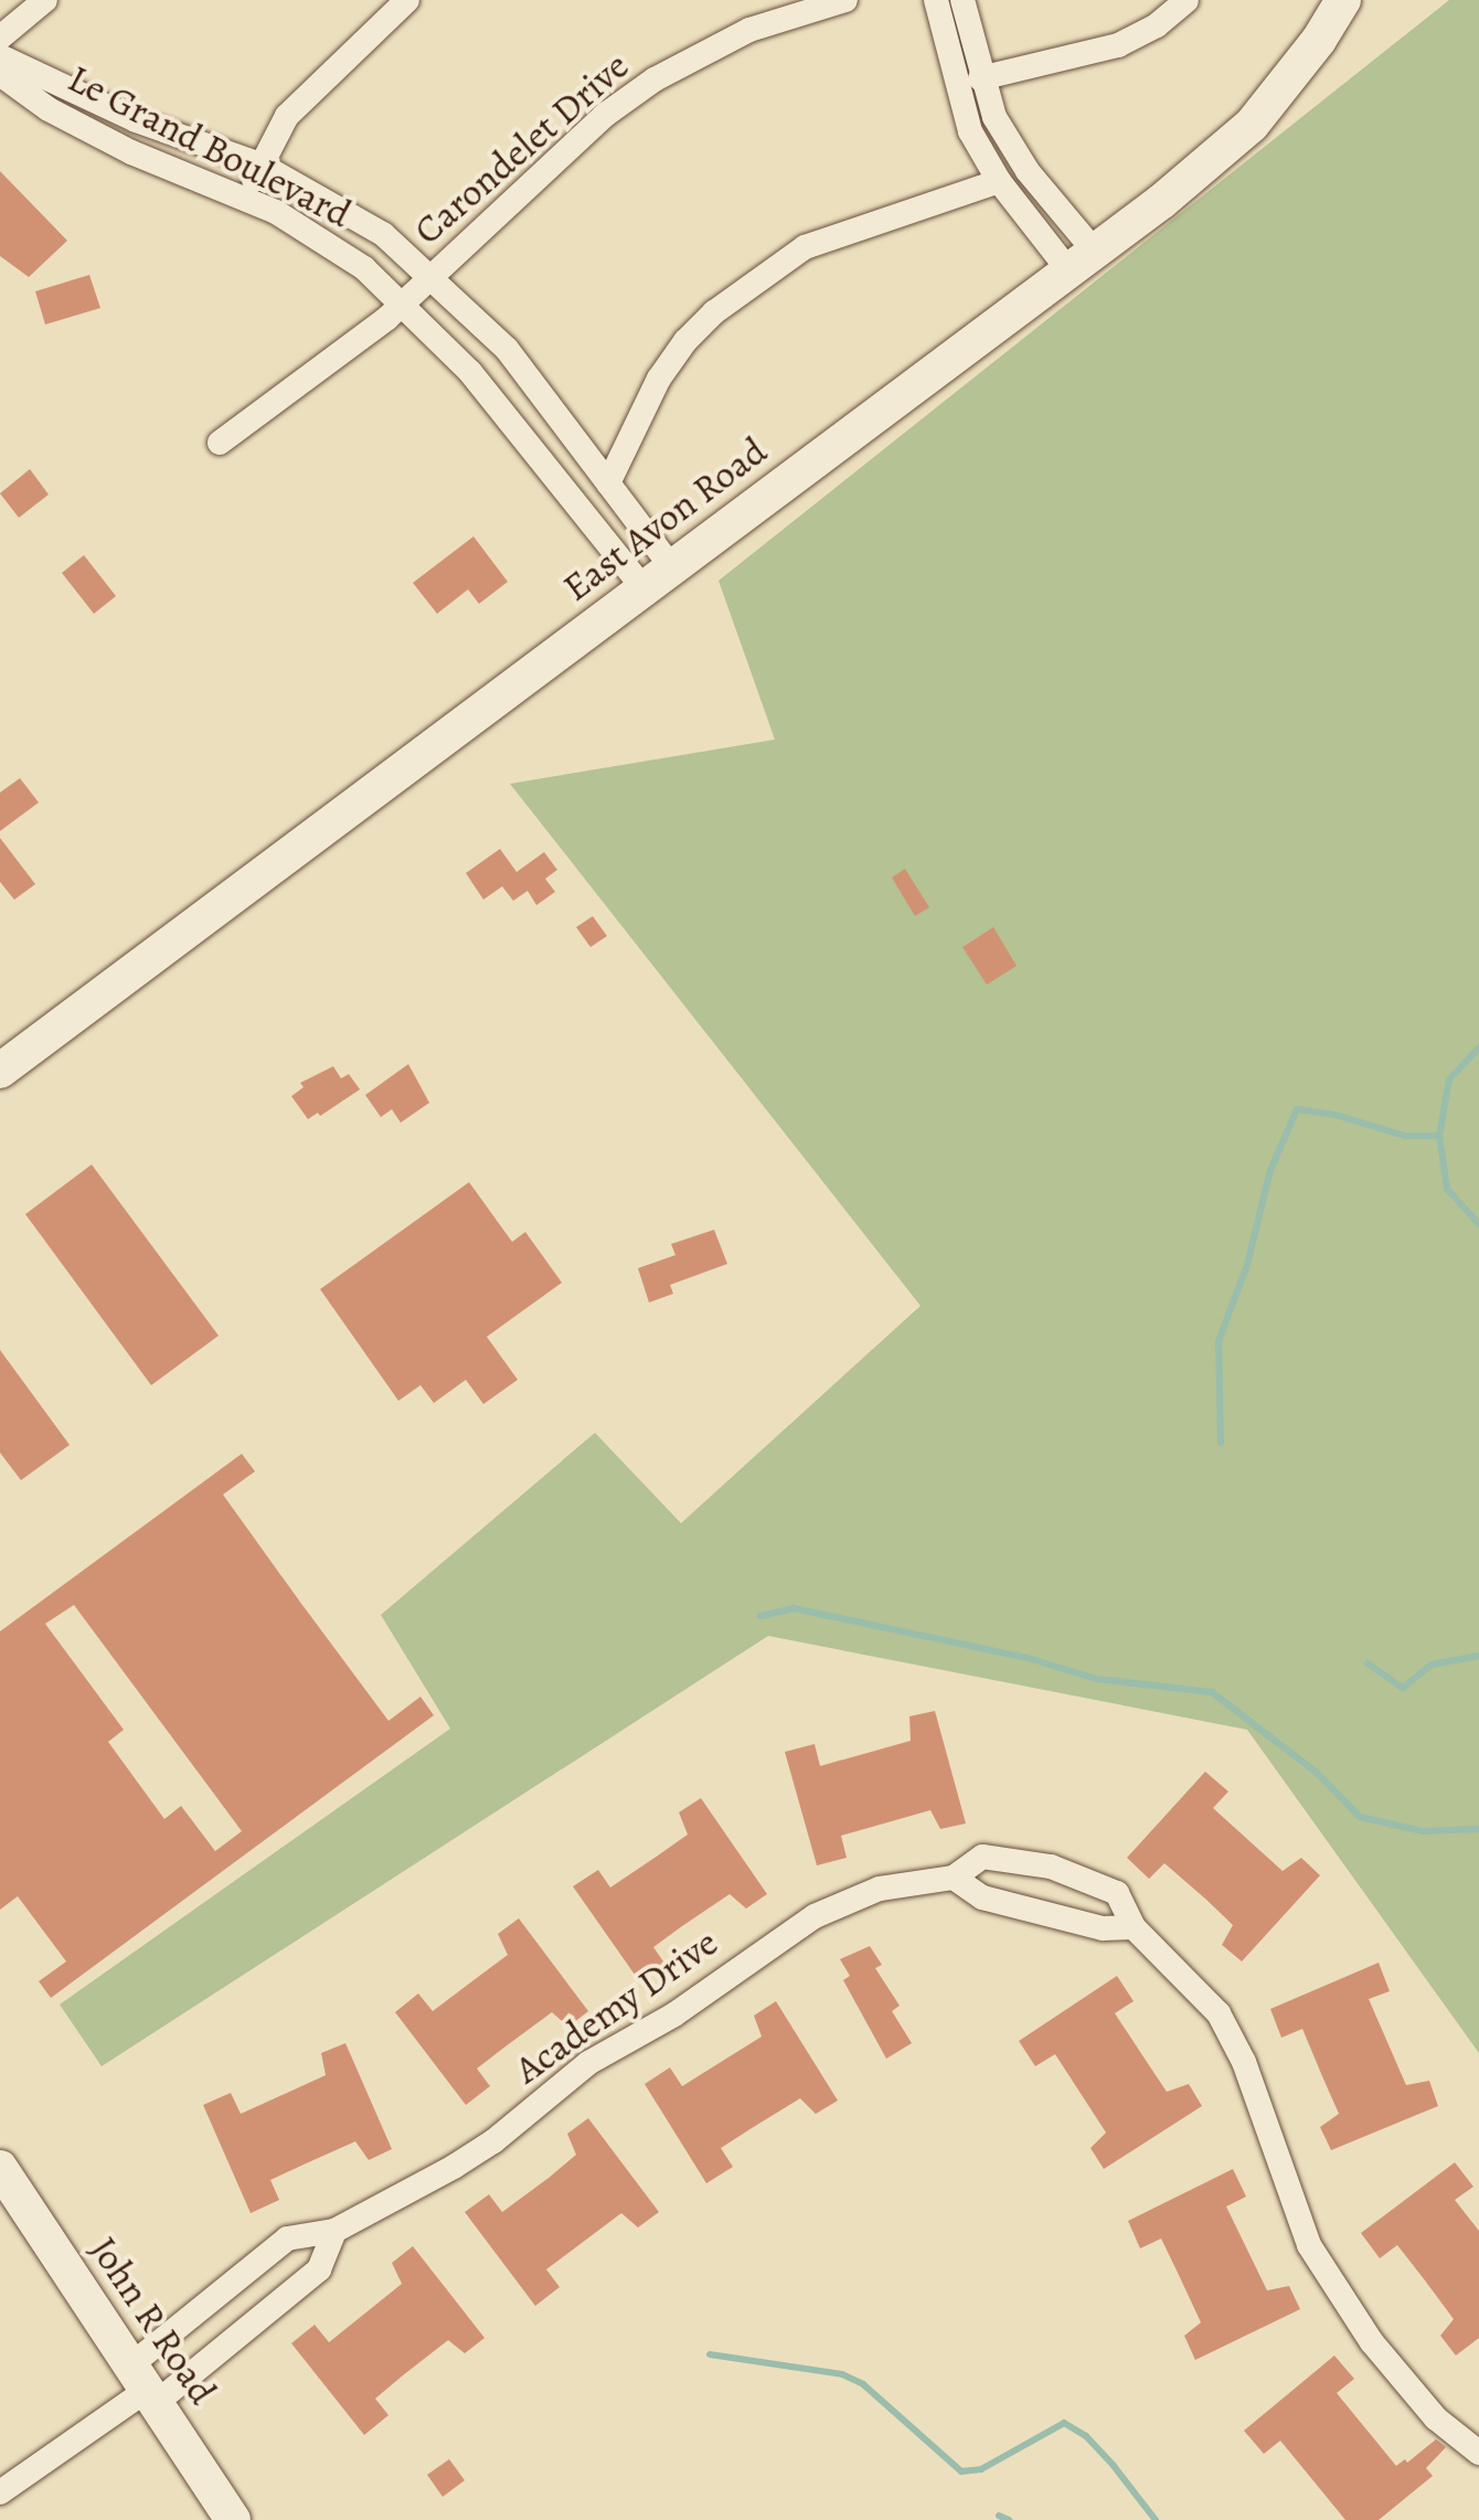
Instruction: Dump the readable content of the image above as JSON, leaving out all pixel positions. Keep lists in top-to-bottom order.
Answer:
{
  "streets": {
    "main road": ["East Avon Road", "John R Road"],
    "street": ["Le Grand Boulevard", "Carondelet Drive", "Academy Drive"]
  },
  "crossings": [
    ["Le Grand Boulevard", "Carondelet Drive"],
    ["Le Grand Boulevard", "East Avon Road"],
    ["Academy Drive", "John R Road"]
  ]
}
